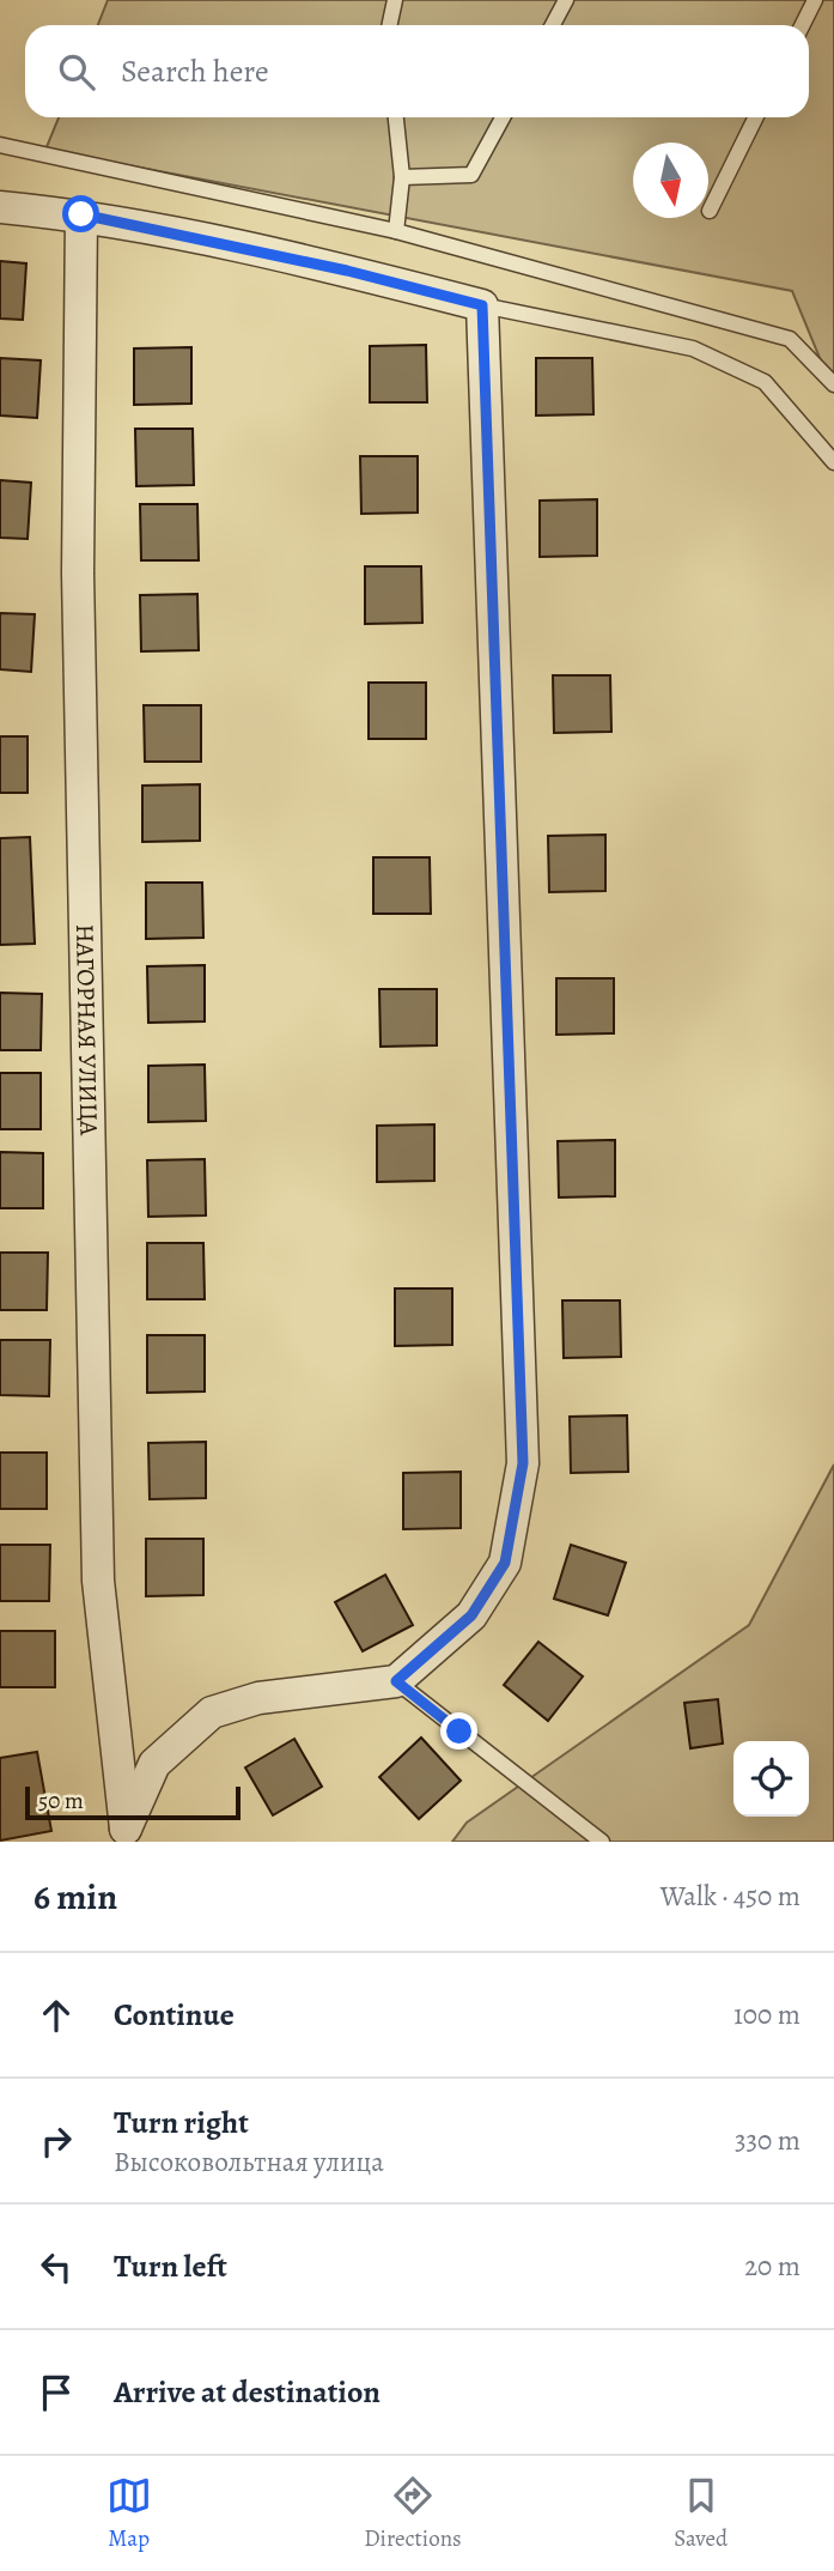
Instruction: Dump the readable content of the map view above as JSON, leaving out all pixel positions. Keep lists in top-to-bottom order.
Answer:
{
  "streets": {
    "street": ["НАГОРНАЯ УЛИЦА"]
  },
  "scale_bar": "50 m",
  "north": "bottom",
  "page": {
    "search": "Search here",
    "scale": "50 m",
    "heading": ["6 min", "Walk · 450 m"],
    "list": [
      ["Continue", "100 m"],
      ["Turn right", "Высоковольтная улица", "330 m"],
      ["Turn left", "20 m"],
      "Arrive at destination"
    ],
    "nav": ["Map", "Directions", "Saved"]
  }
}
